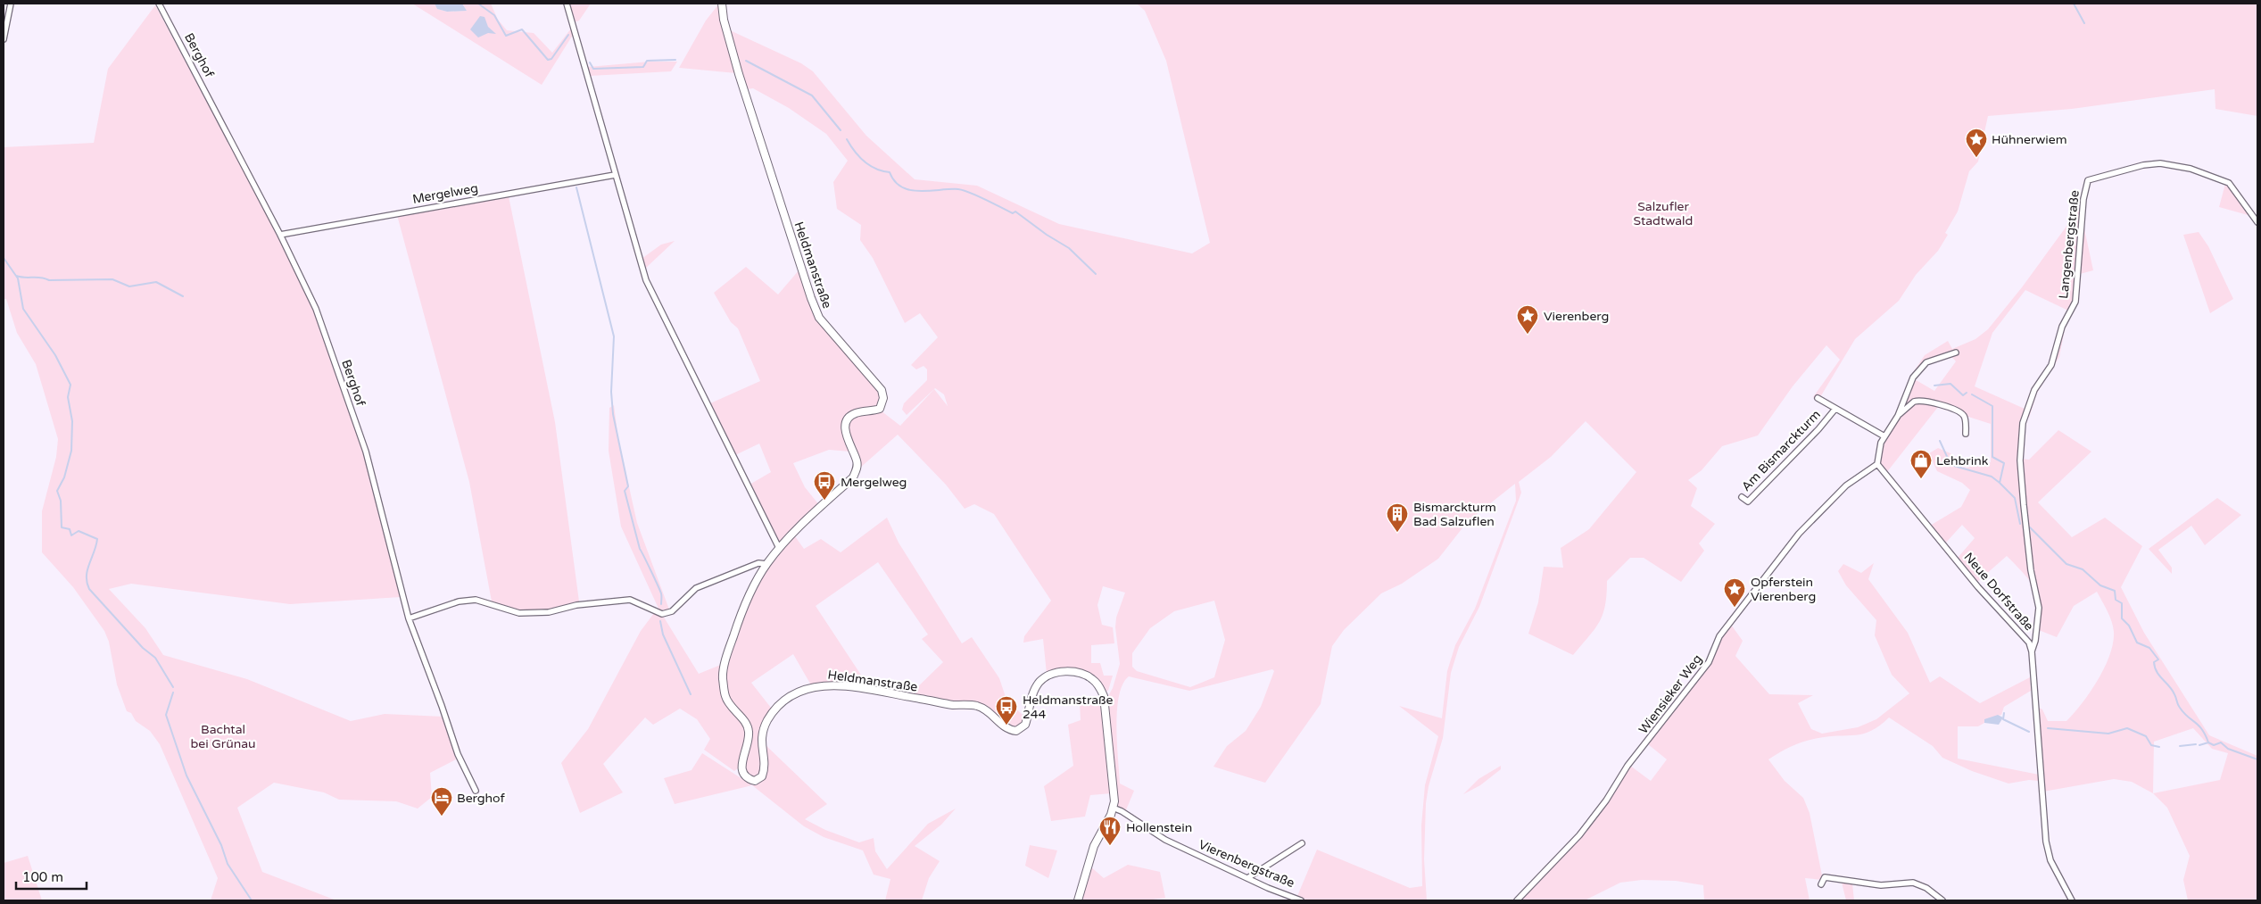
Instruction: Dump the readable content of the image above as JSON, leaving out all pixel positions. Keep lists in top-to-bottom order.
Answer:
{
  "streets": {
    "main road": ["Heldmanstraße"],
    "street": [
      "Berghof",
      "Mergelweg",
      "Langenbergstraße",
      "Am Bismarckturm",
      "Neue Dorfstraße",
      "Wiensieker Weg",
      "Vierenbergstraße"
    ]
  },
  "crossings": [
    ["Berghof", "Mergelweg"],
    ["Langenbergstraße", "Neue Dorfstraße"],
    ["Heldmanstraße", "Vierenbergstraße"],
    ["Neue Dorfstraße", "Wiensieker Weg"]
  ],
  "parks": ["Salzufler Stadtwald", "Bachtal bei Grünau"],
  "places": {
    "place": ["Hühnerwiem", "Vierenberg", "Opferstein Vierenberg"],
    "shop": ["Lehbrink"],
    "bus stop": ["Mergelweg", "Heldmanstraße 244"],
    "building": ["Bismarckturm Bad Salzuflen"],
    "hotel": ["Berghof"],
    "restaurant": ["Hollenstein"]
  },
  "scale_bar": "100 m"
}
